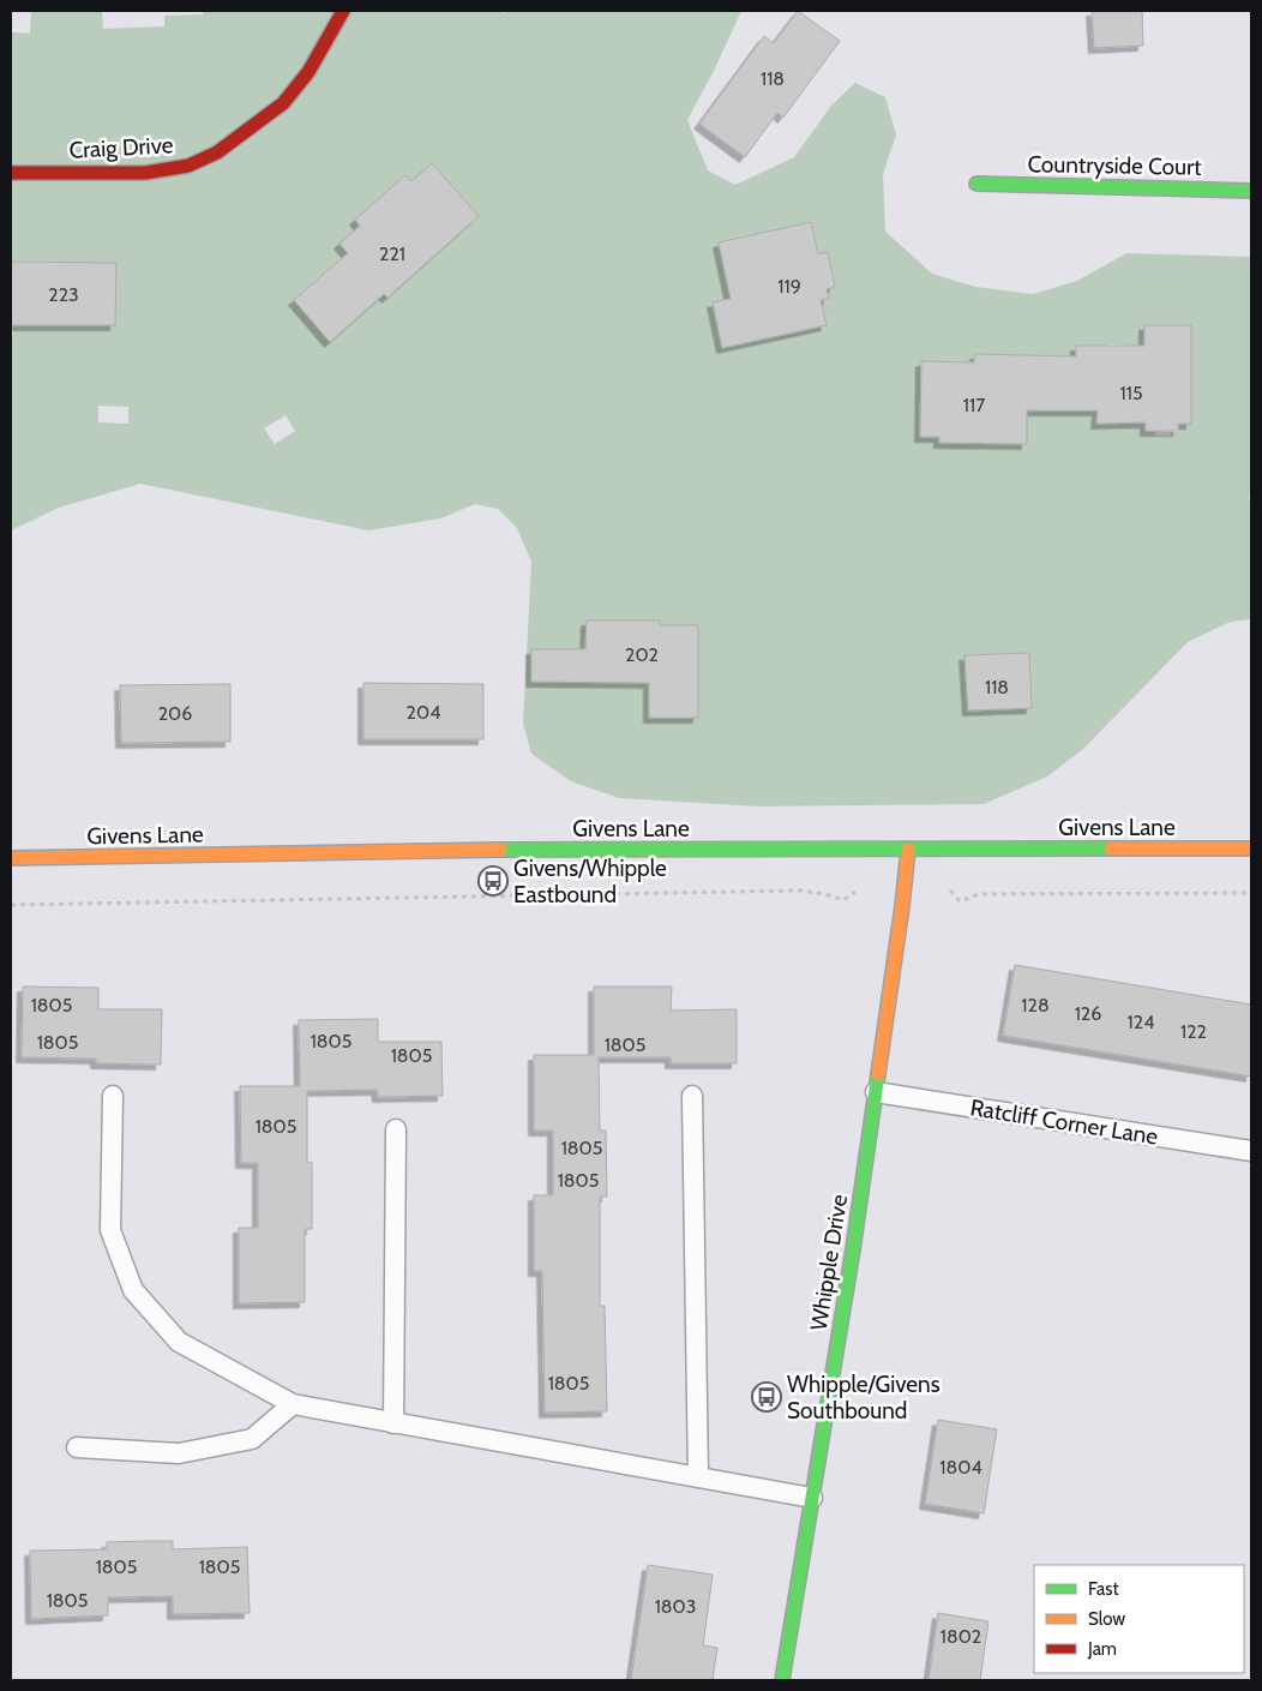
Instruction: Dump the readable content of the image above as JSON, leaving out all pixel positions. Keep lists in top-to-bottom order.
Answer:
{
  "streets": {
    "street": [
      "Craig Drive",
      "Countryside Court",
      "Givens Lane",
      "Whipple Drive"
    ],
    "lane": ["Ratcliff Corner Lane"]
  },
  "crossings": [
    ["Givens Lane", "Whipple Drive"],
    ["Ratcliff Corner Lane", "Whipple Drive"]
  ],
  "places": {
    "bus stop": ["Givens/Whipple Eastbound", "Whipple/Givens Southbound"]
  },
  "house_numbers": [
    "118",
    "221",
    "119",
    "223",
    "115",
    "117",
    "202",
    "118",
    "204",
    "206",
    "1805",
    "128",
    "126",
    "124",
    "122",
    "1805",
    "1805",
    "1805",
    "1805",
    "1805",
    "1805",
    "1805",
    "1805",
    "1804",
    "1805",
    "1805",
    "1805",
    "1803",
    "1802"
  ],
  "legend": ["Fast", "Slow", "Jam"]
}
